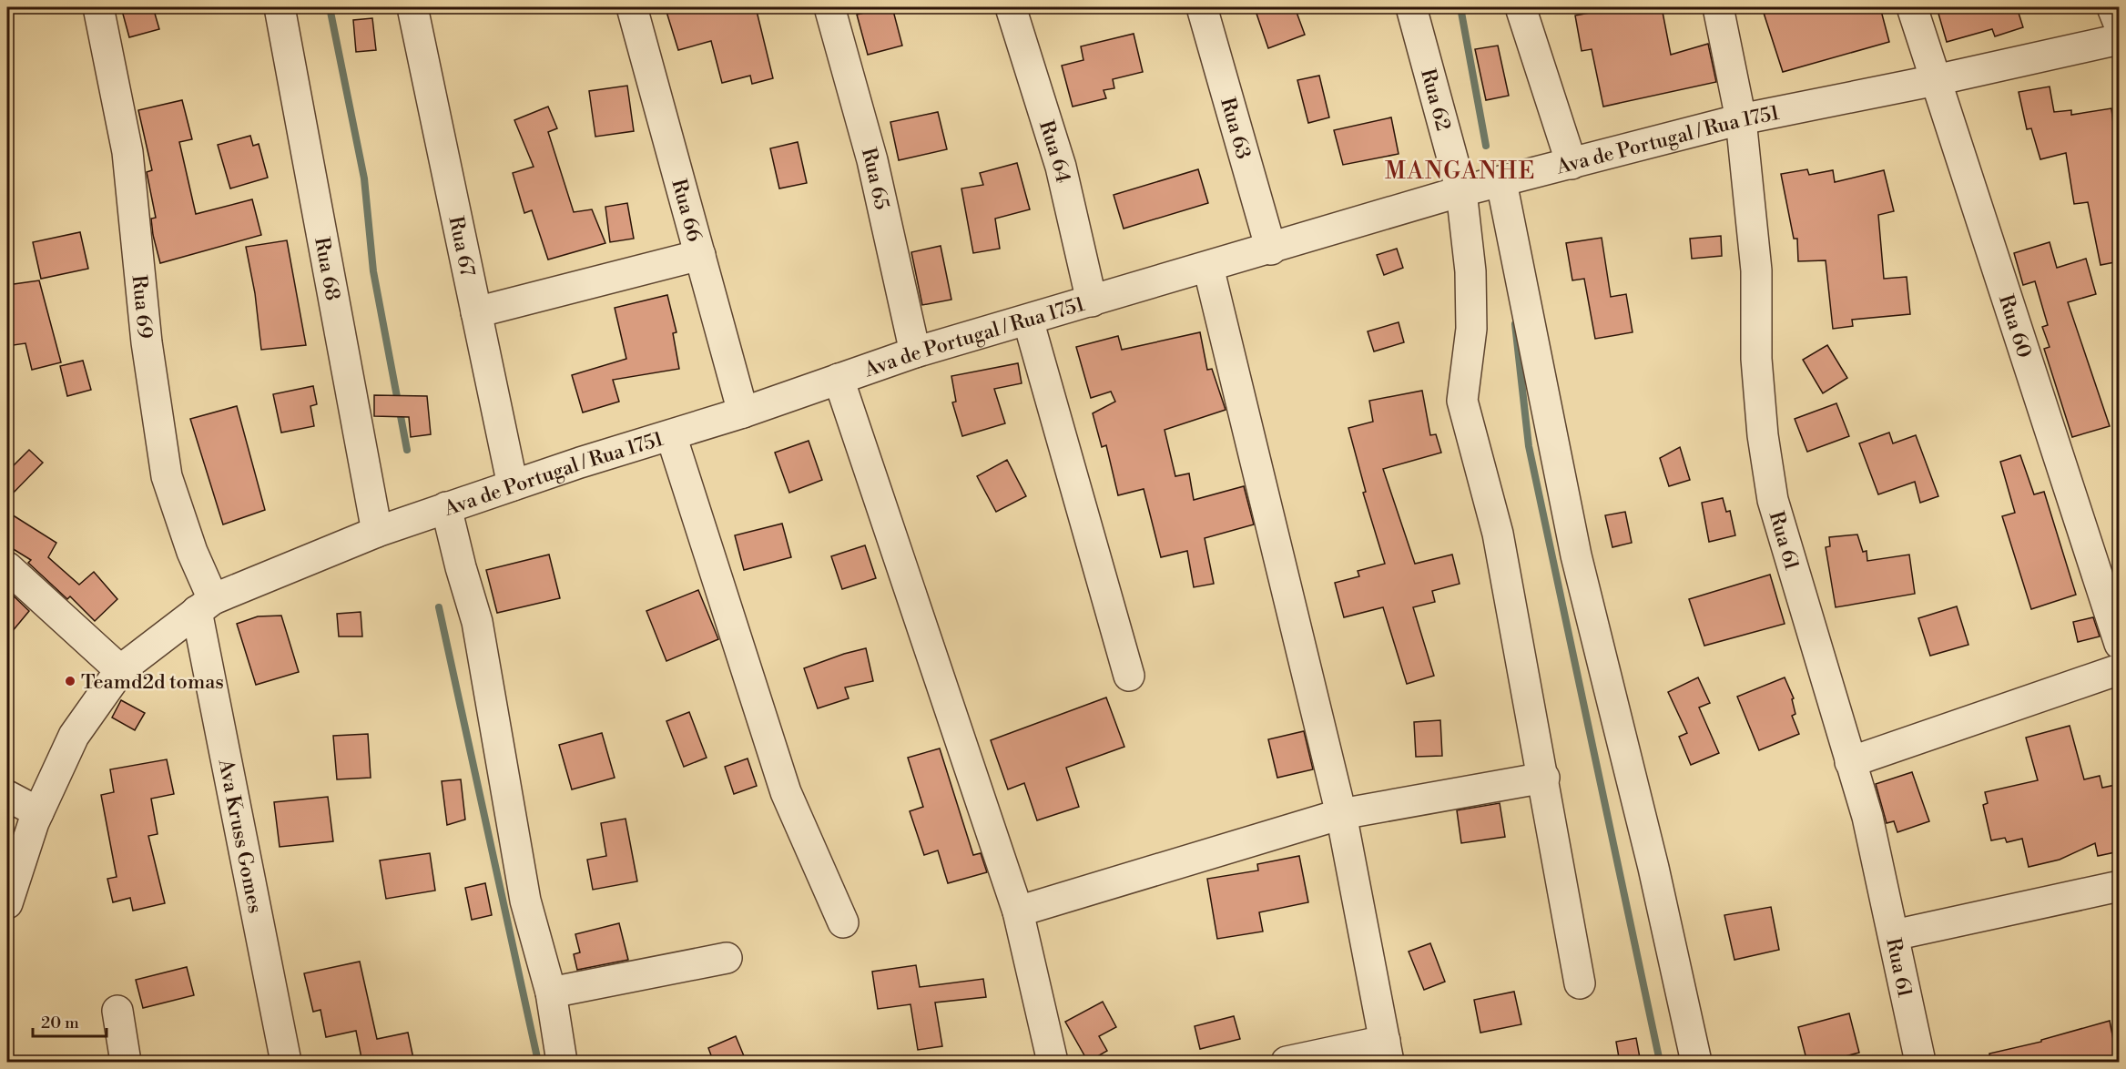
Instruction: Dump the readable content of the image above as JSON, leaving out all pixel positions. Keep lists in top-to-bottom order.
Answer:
{
  "streets": {
    "street": [
      "Rua 62",
      "Rua 63",
      "Ava de Portugal / Rua 1751",
      "Rua 64",
      "Rua 65",
      "Rua 66",
      "Rua 67",
      "Rua 68",
      "Rua 69",
      "Rua 60",
      "Rua 61",
      "Ava Kruss Gomes"
    ]
  },
  "crossings": [
    ["Rua 62", "Ava de Portugal / Rua 1751"],
    ["Rua 63", "Ava de Portugal / Rua 1751"],
    ["Ava de Portugal / Rua 1751", "Rua 64"],
    ["Ava de Portugal / Rua 1751", "Rua 65"],
    ["Ava de Portugal / Rua 1751", "Rua 66"],
    ["Ava de Portugal / Rua 1751", "Rua 67"],
    ["Ava de Portugal / Rua 1751", "Rua 68"],
    ["Ava de Portugal / Rua 1751", "Rua 69"],
    ["Ava de Portugal / Rua 1751", "Rua 60"],
    ["Ava de Portugal / Rua 1751", "Rua 61"],
    ["Ava de Portugal / Rua 1751", "Ava Kruss Gomes"],
    ["Rua 69", "Ava Kruss Gomes"]
  ],
  "districts": ["MANGANHE"],
  "places": ["Teamd2d tomas"],
  "scale_bar": "20 m"
}
